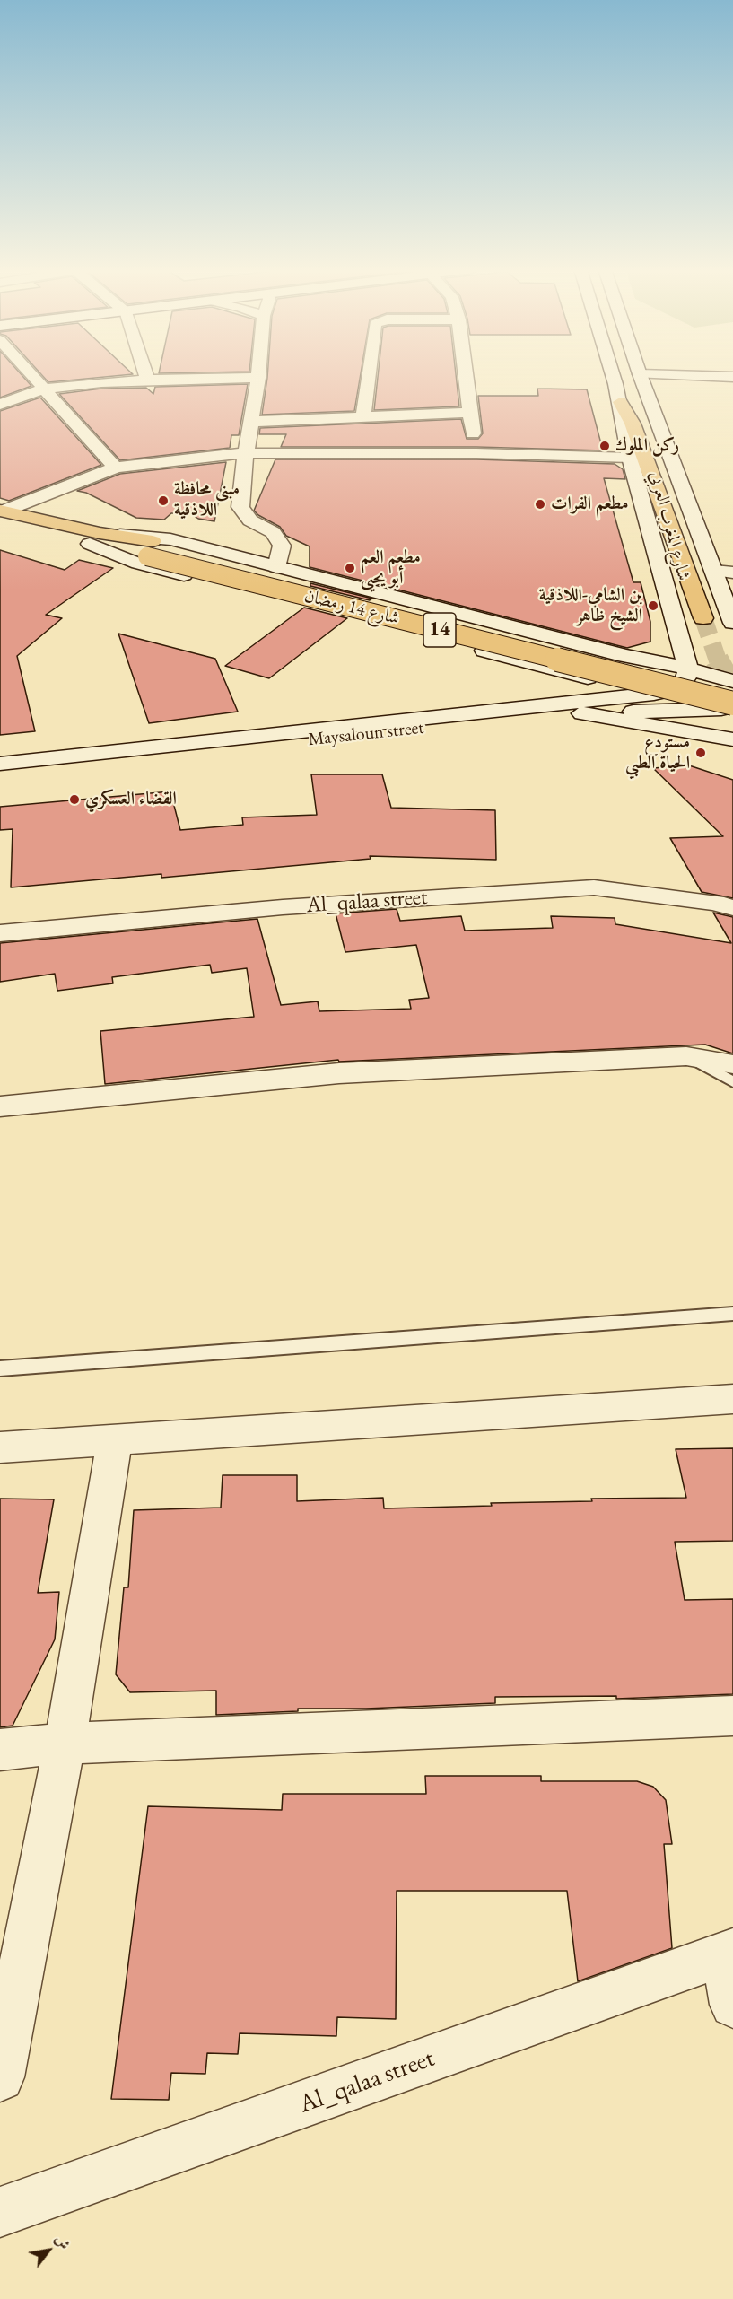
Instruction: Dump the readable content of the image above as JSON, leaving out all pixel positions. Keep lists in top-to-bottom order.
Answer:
{
  "streets": {
    "main road": ["شارع 14 رمضان", "14"],
    "street": ["شارع المغرب العربي", "Maysaloun street", "Al_qalaa street"]
  },
  "crossings": [
    ["شارع المغرب العربي", "Maysaloun street"],
    ["شارع 14 رمضان", "Maysaloun street"]
  ],
  "places": [
    "ركن الملوك",
    "مبنى محافظة اللاذقية",
    "مطعم الفرات",
    "مطعم العم أبو يحيى",
    "بن الشامي-اللاذقية الشيخ ظاهر",
    "مستودع الحياة الطبي",
    "القضاء العسكري"
  ],
  "north": "top right"
}
